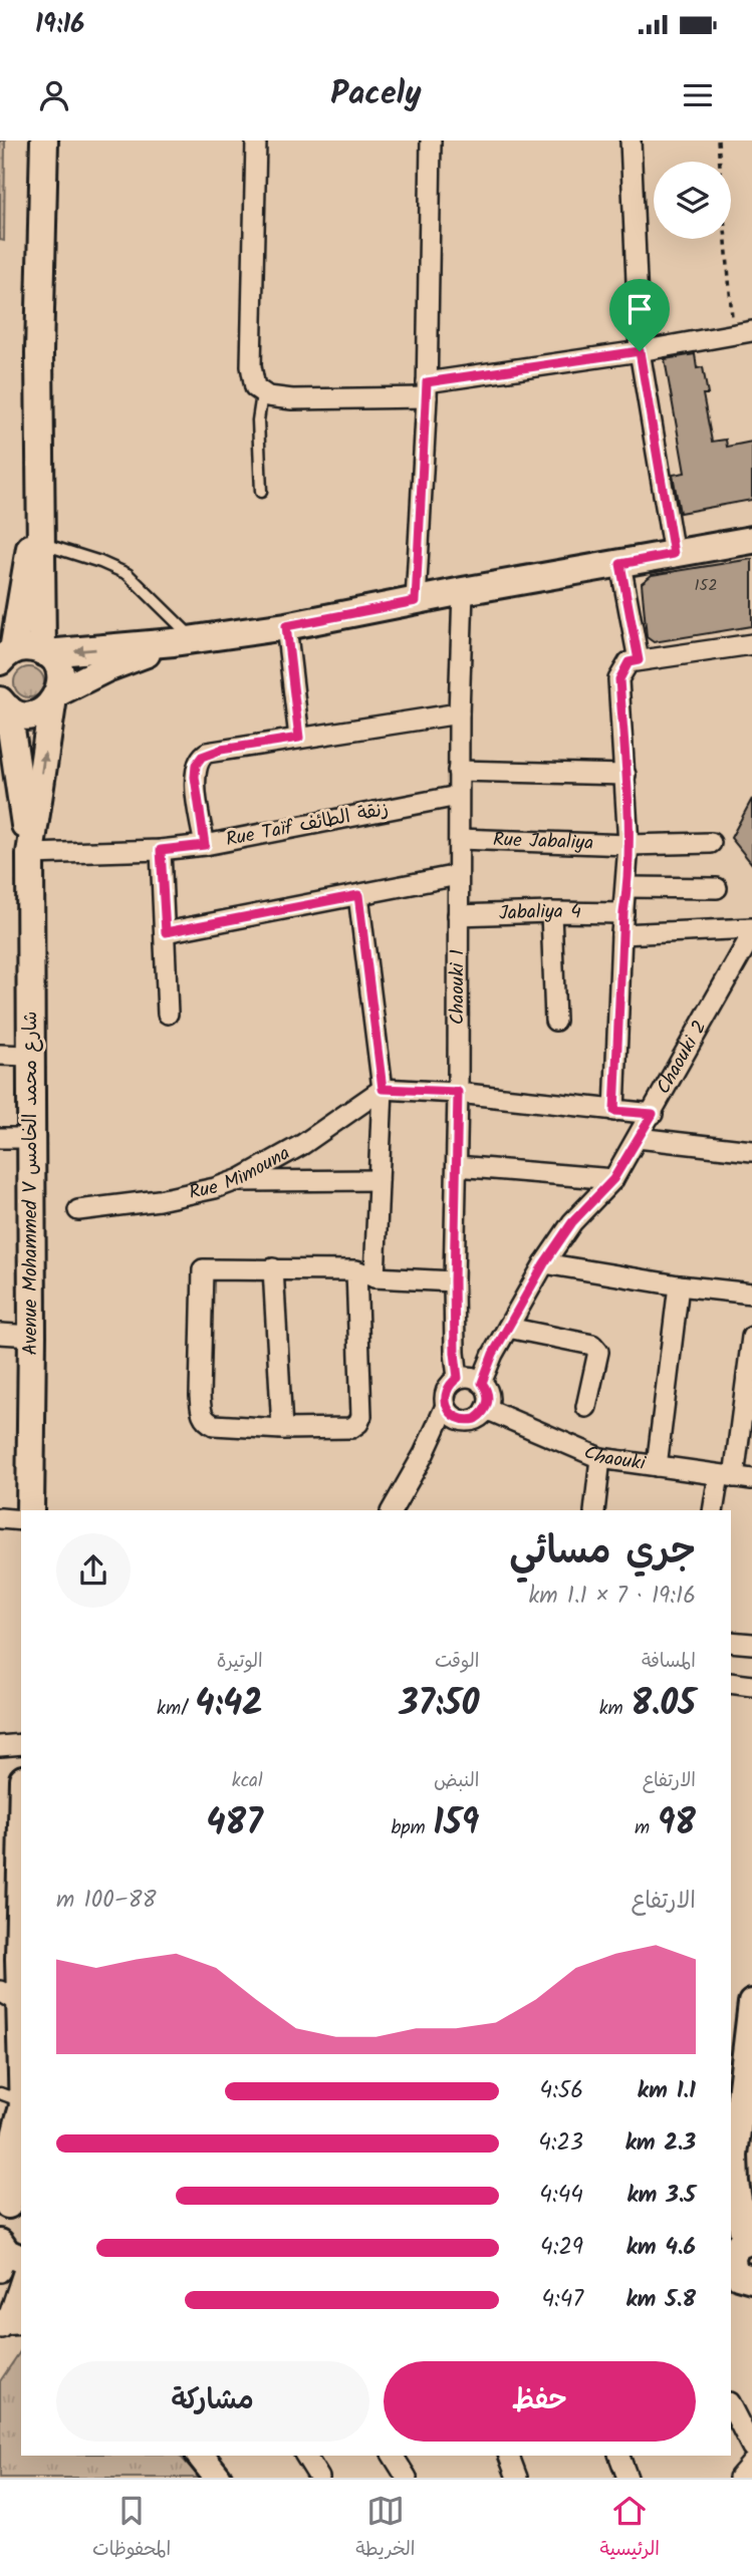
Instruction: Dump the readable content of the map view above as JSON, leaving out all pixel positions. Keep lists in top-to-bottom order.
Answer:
{
  "streets": {
    "main road": ["Avenue Mohammed V شارع محمد الخامس"],
    "street": [
      "Rue Taïf زنقة الطائف",
      "Rue Jabaliya",
      "Jabaliya 4",
      "Chaouki 1",
      "Chaouki 2",
      "Rue Mimouna",
      "Chaouki"
    ]
  },
  "crossings": [
    ["Rue Taïf زنقة الطائف", "Chaouki 1"],
    ["Rue Taïf زنقة الطائف", "Avenue Mohammed V شارع محمد الخامس"],
    ["Rue Jabaliya", "Chaouki 1"],
    ["Jabaliya 4", "Chaouki 1"],
    ["Chaouki 1", "Chaouki 2"],
    ["Chaouki 1", "Chaouki"],
    ["Chaouki 2", "Chaouki"]
  ],
  "house_numbers": ["152"],
  "page": {
    "status": "19:16",
    "header": "Pacely",
    "heading": ["جري مسائي", "19:16 · 7 × 1.1 km"],
    "stats": [
      ["المسافة", "8.05 km"],
      ["الوقت", "37:50"],
      ["الوتيرة", "4:42 /km"],
      ["الارتفاع", "98 m"],
      ["النبض", "159 bpm"],
      ["kcal", "487"]
    ],
    "chart": ["الارتفاع", "88–100 m"],
    "list": [
      {
        "name": "1.1 km",
        "note": "4:56"
      },
      {
        "name": "2.3 km",
        "note": "4:23"
      },
      {
        "name": "3.5 km",
        "note": "4:44"
      },
      {
        "name": "4.6 km",
        "note": "4:29"
      },
      {
        "name": "5.8 km",
        "note": "4:47"
      }
    ],
    "buttons": ["حفظ", "مشاركة"],
    "tabs": ["الرئيسية", "الخريطة", "المحفوظات"]
  }
}
